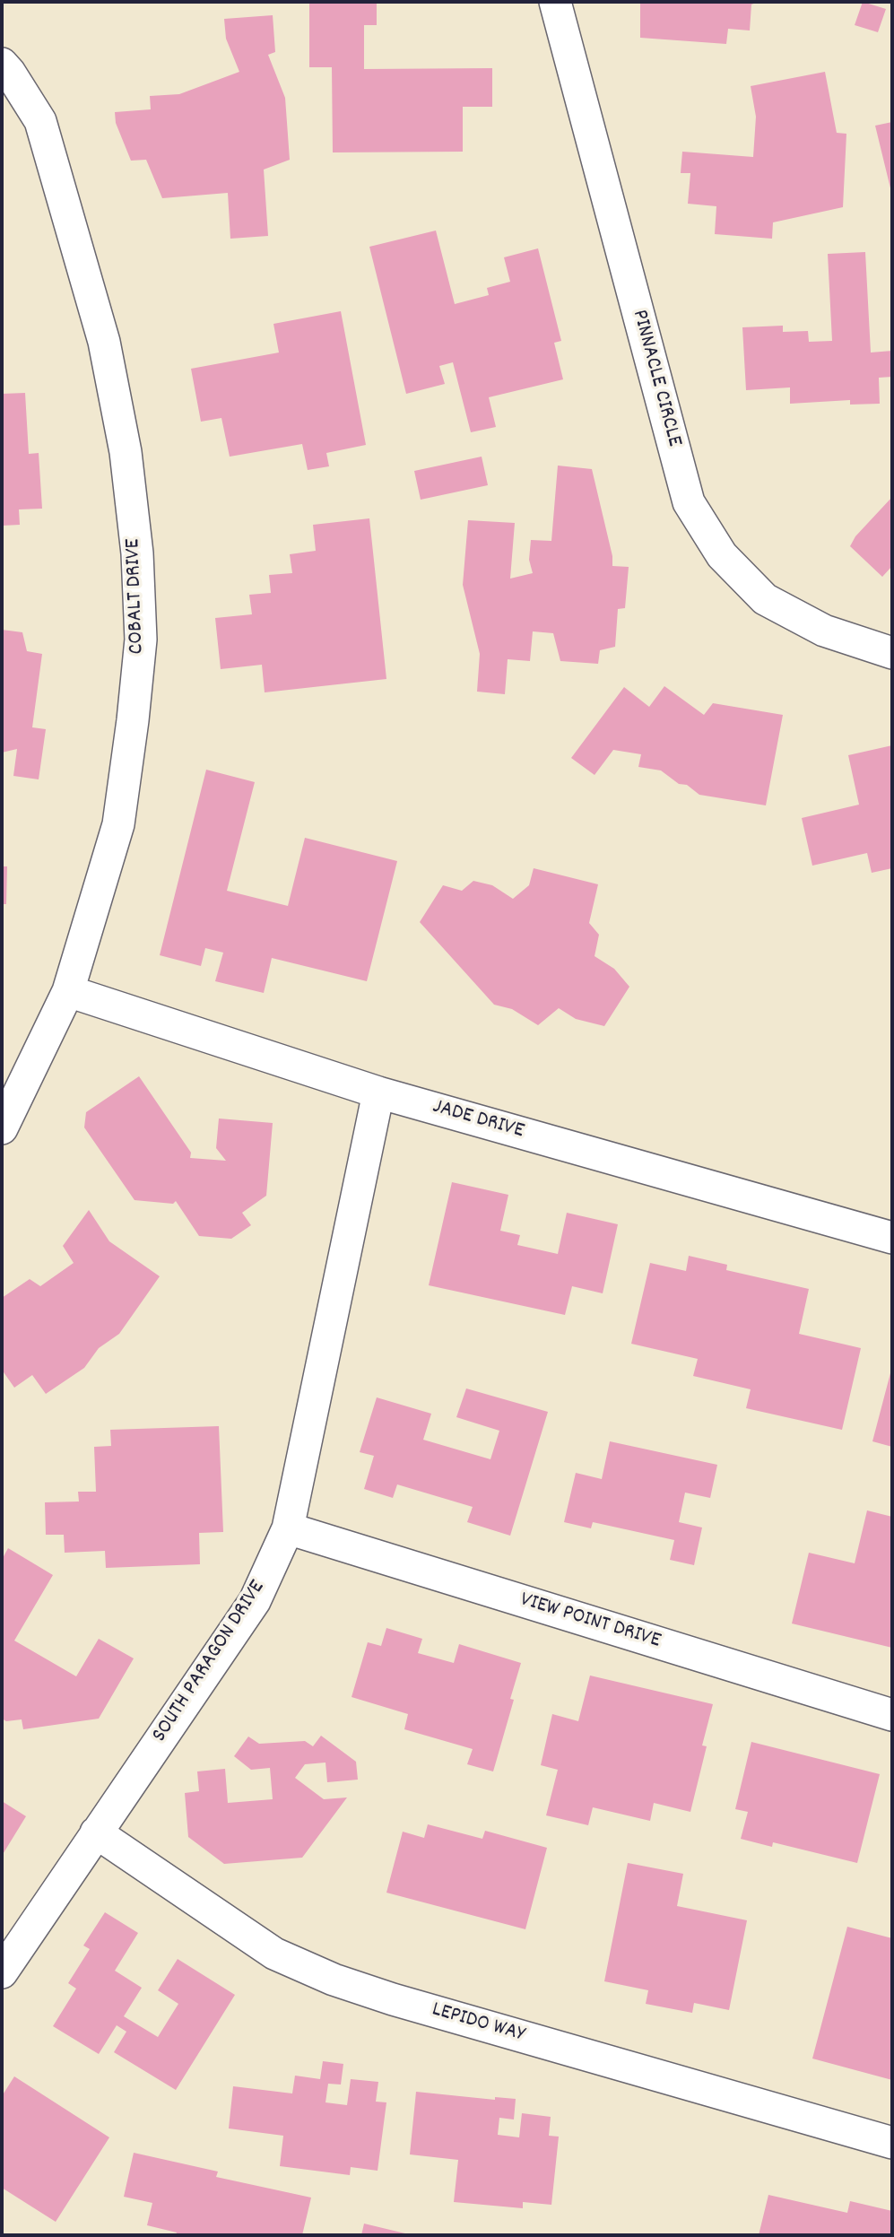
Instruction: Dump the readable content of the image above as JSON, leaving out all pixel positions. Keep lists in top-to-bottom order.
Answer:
{
  "streets": {
    "street": [
      "PINNACLE CIRCLE",
      "COBALT DRIVE",
      "JADE DRIVE",
      "VIEW POINT DRIVE",
      "SOUTH PARAGON DRIVE",
      "LEPIDO WAY"
    ]
  },
  "crossings": [
    ["COBALT DRIVE", "JADE DRIVE"],
    ["JADE DRIVE", "SOUTH PARAGON DRIVE"],
    ["VIEW POINT DRIVE", "SOUTH PARAGON DRIVE"],
    ["SOUTH PARAGON DRIVE", "LEPIDO WAY"]
  ]
}
